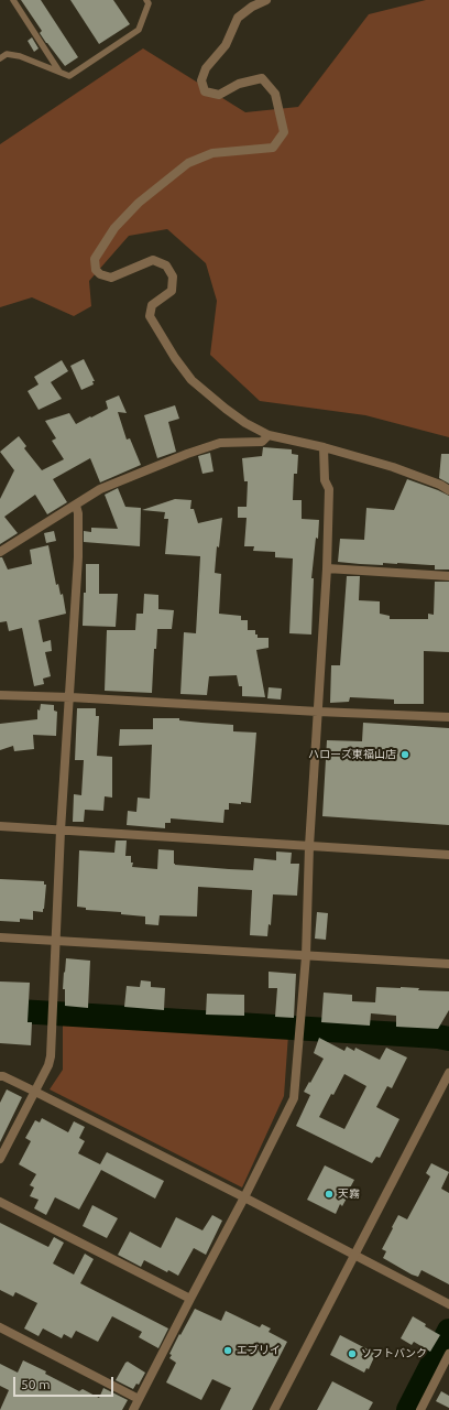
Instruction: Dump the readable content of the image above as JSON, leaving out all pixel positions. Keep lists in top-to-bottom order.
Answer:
{
  "places": [
    "ハローズ東福山店",
    "天霧",
    "エブリイ",
    "ソフトバンク"
  ],
  "scale_bar": "50 m"
}
